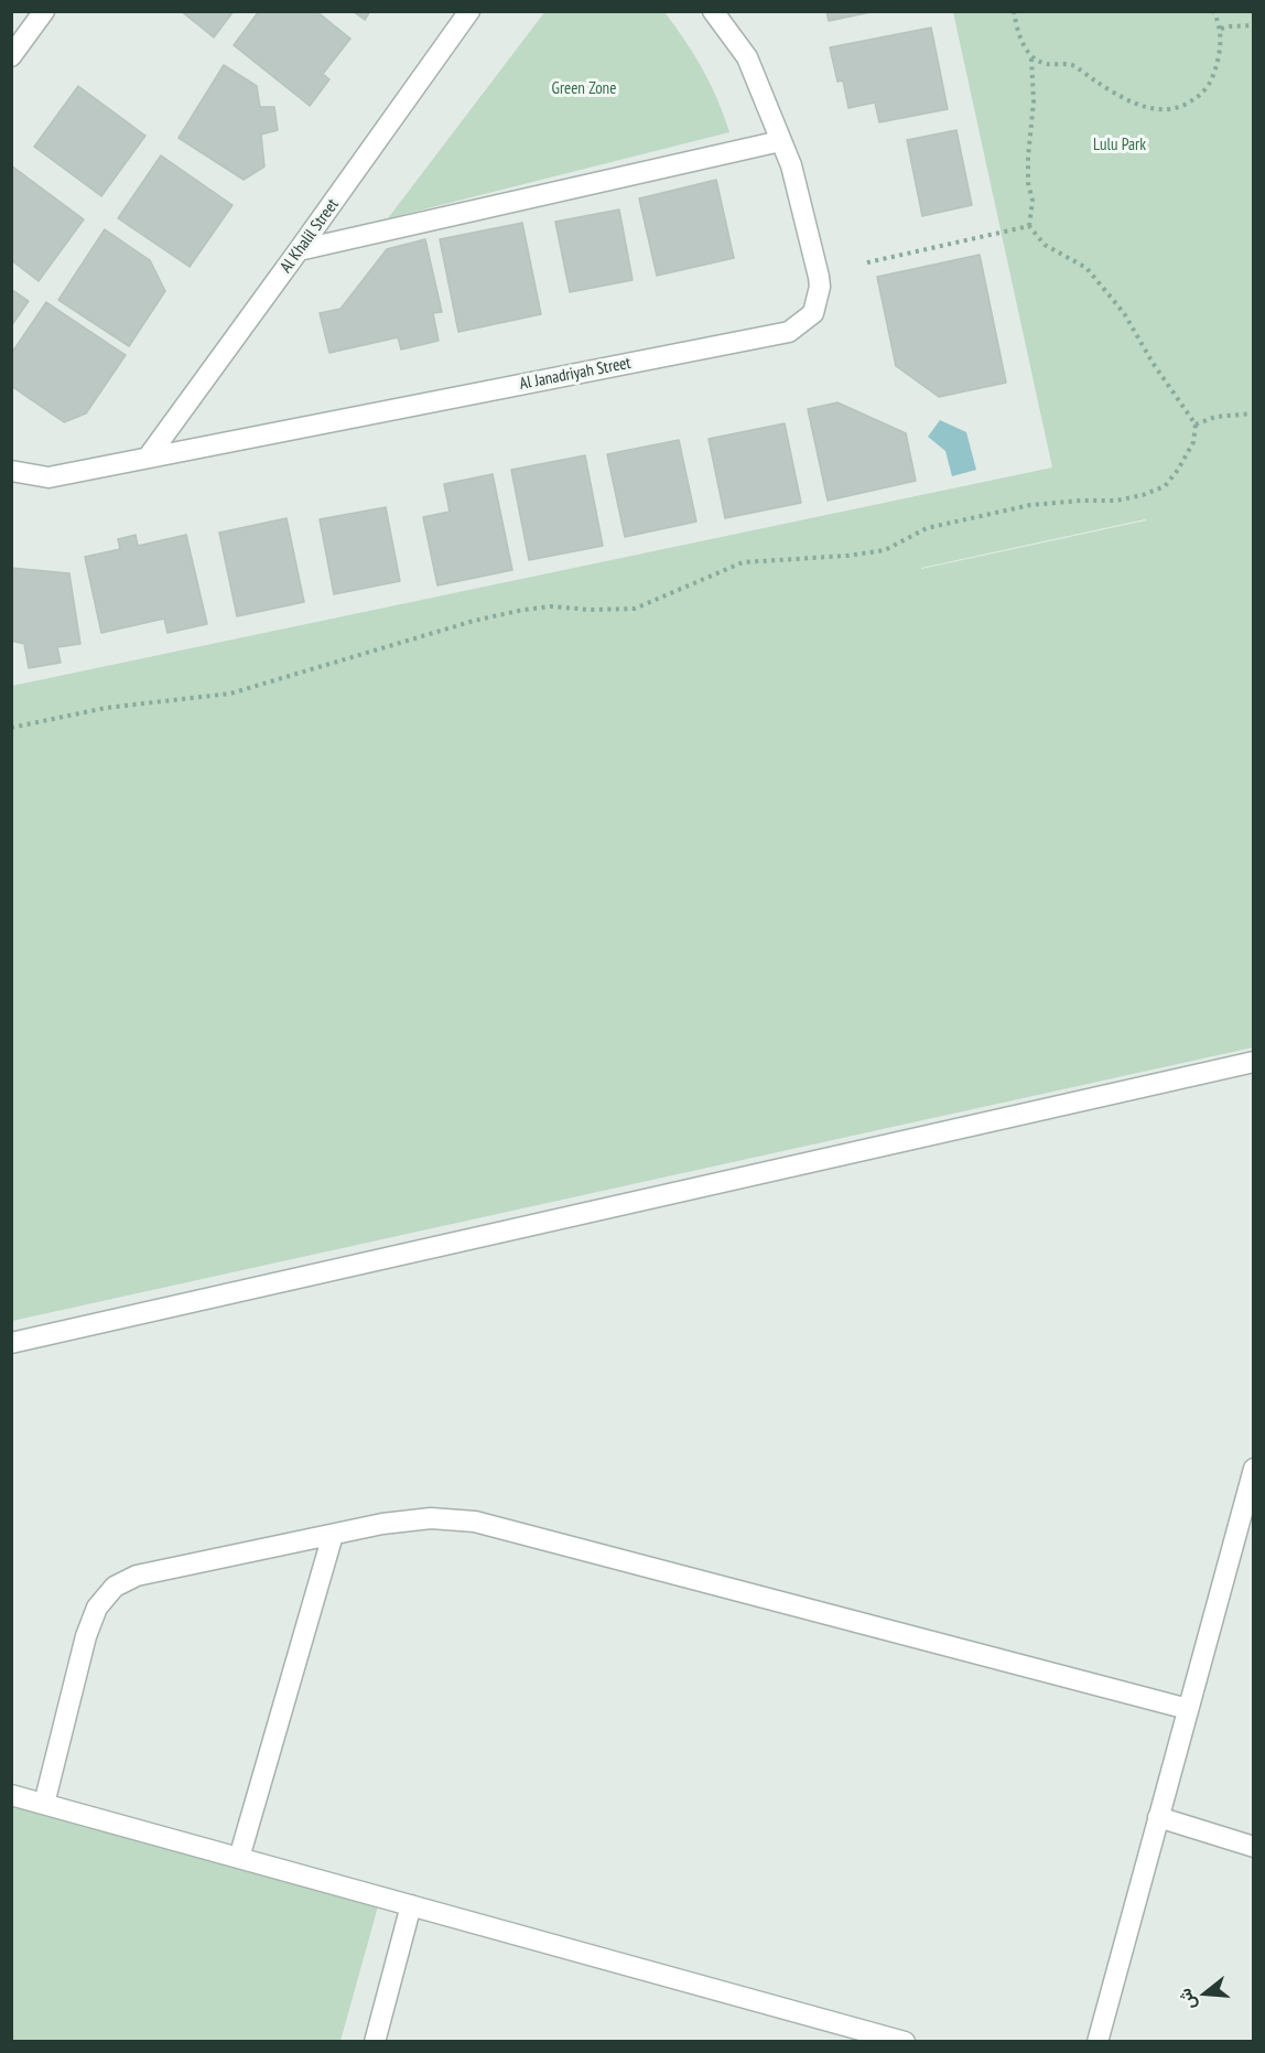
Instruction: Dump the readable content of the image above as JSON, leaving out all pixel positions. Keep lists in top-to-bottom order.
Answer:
{
  "streets": {
    "street": ["Al Khalil Street", "Al Janadriyah Street"]
  },
  "crossings": [
    ["Al Khalil Street", "Al Janadriyah Street"]
  ],
  "parks": ["Green Zone", "Lulu Park"],
  "north": "left"
}
